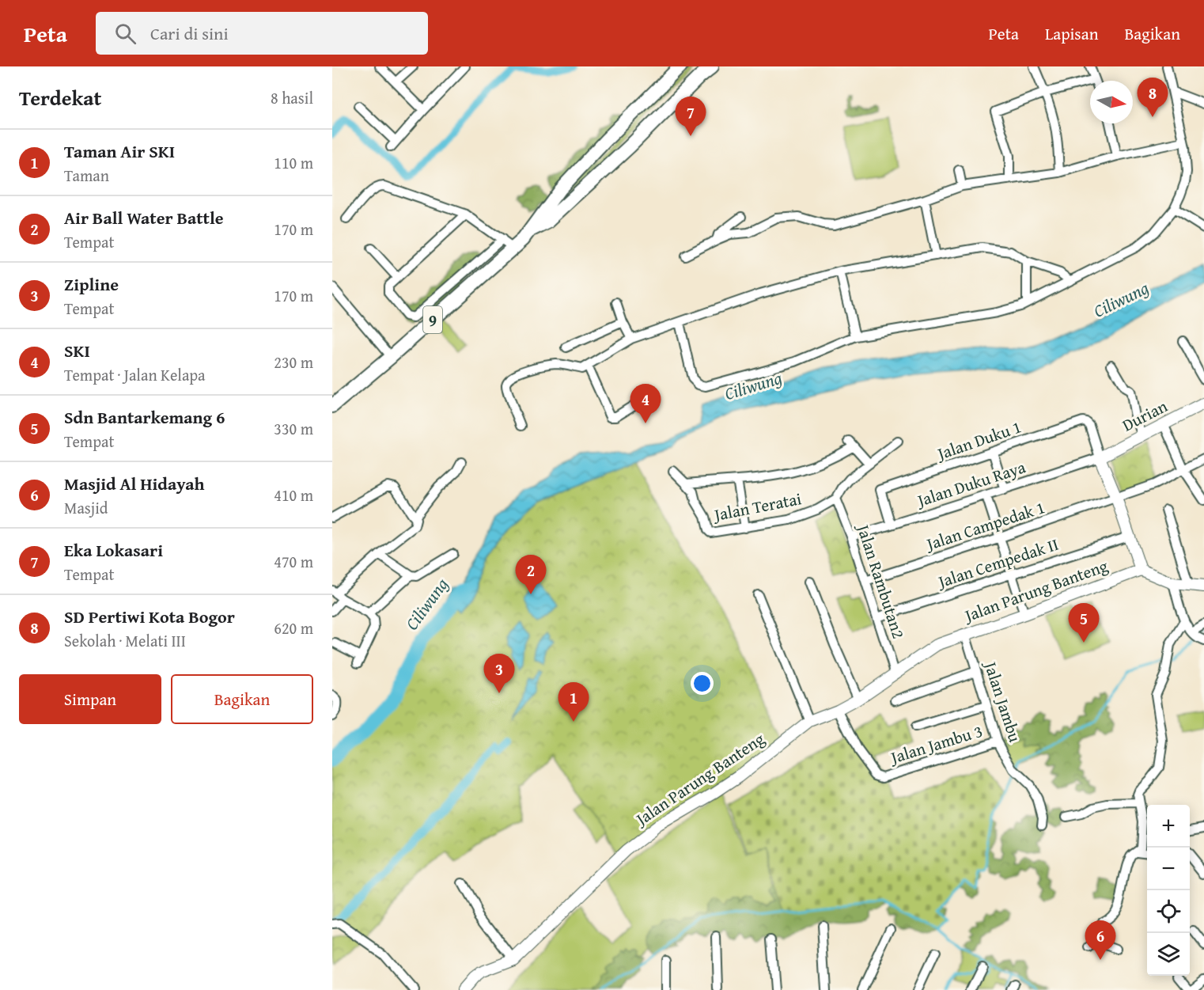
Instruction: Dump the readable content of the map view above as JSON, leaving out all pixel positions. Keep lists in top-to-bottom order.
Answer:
{
  "streets": {
    "highway": ["9"],
    "street": [
      "Durian",
      "Jalan Duku 1",
      "Jalan Duku Raya",
      "Jalan Teratai",
      "Jalan Campedak 1",
      "Jalan Cempedak II",
      "Jalan Rambutan2",
      "Jalan Parung Banteng",
      "Jalan Jambu",
      "Jalan Jambu 3"
    ]
  },
  "crossings": [
    ["Durian", "Jalan Duku 1"],
    ["Durian", "Jalan Duku Raya"],
    ["Jalan Duku 1", "Jalan Duku Raya"],
    ["Jalan Duku Raya", "Jalan Rambutan2"],
    ["Jalan Teratai", "Jalan Rambutan2"],
    ["Jalan Campedak 1", "Jalan Rambutan2"],
    ["Jalan Cempedak II", "Jalan Rambutan2"],
    ["Jalan Rambutan2", "Jalan Parung Banteng"],
    ["Jalan Parung Banteng", "Jalan Jambu"],
    ["Jalan Parung Banteng", "Jalan Jambu 3"],
    ["Jalan Jambu", "Jalan Jambu 3"]
  ],
  "water": ["Ciliwung"],
  "north": "right",
  "page": {
    "header": "Peta",
    "search": "Cari di sini",
    "nav": ["Peta", "Lapisan", "Bagikan"],
    "heading": ["Terdekat", "8 hasil"],
    "pins": [
      "8",
      "7",
      "4",
      "2",
      "5",
      "3",
      "1",
      "6"
    ],
    "list": [
      {
        "mark": "1",
        "name": "Taman Air SKI",
        "note": "Taman",
        "value": "110 m"
      },
      {
        "mark": "2",
        "name": "Air Ball Water Battle",
        "note": "Tempat",
        "value": "170 m"
      },
      {
        "mark": "3",
        "name": "Zipline",
        "note": "Tempat",
        "value": "170 m"
      },
      {
        "mark": "4",
        "name": "SKI",
        "note": "Tempat · Jalan Kelapa",
        "value": "230 m"
      },
      {
        "mark": "5",
        "name": "Sdn Bantarkemang 6",
        "note": "Tempat",
        "value": "330 m"
      },
      {
        "mark": "6",
        "name": "Masjid Al Hidayah",
        "note": "Masjid",
        "value": "410 m"
      },
      {
        "mark": "7",
        "name": "Eka Lokasari",
        "note": "Tempat",
        "value": "470 m"
      },
      {
        "mark": "8",
        "name": "SD Pertiwi Kota Bogor",
        "note": "Sekolah · Melati III",
        "value": "620 m"
      }
    ],
    "buttons": ["Simpan", "Bagikan"],
    "map_buttons": ["+", "−"]
  }
}
